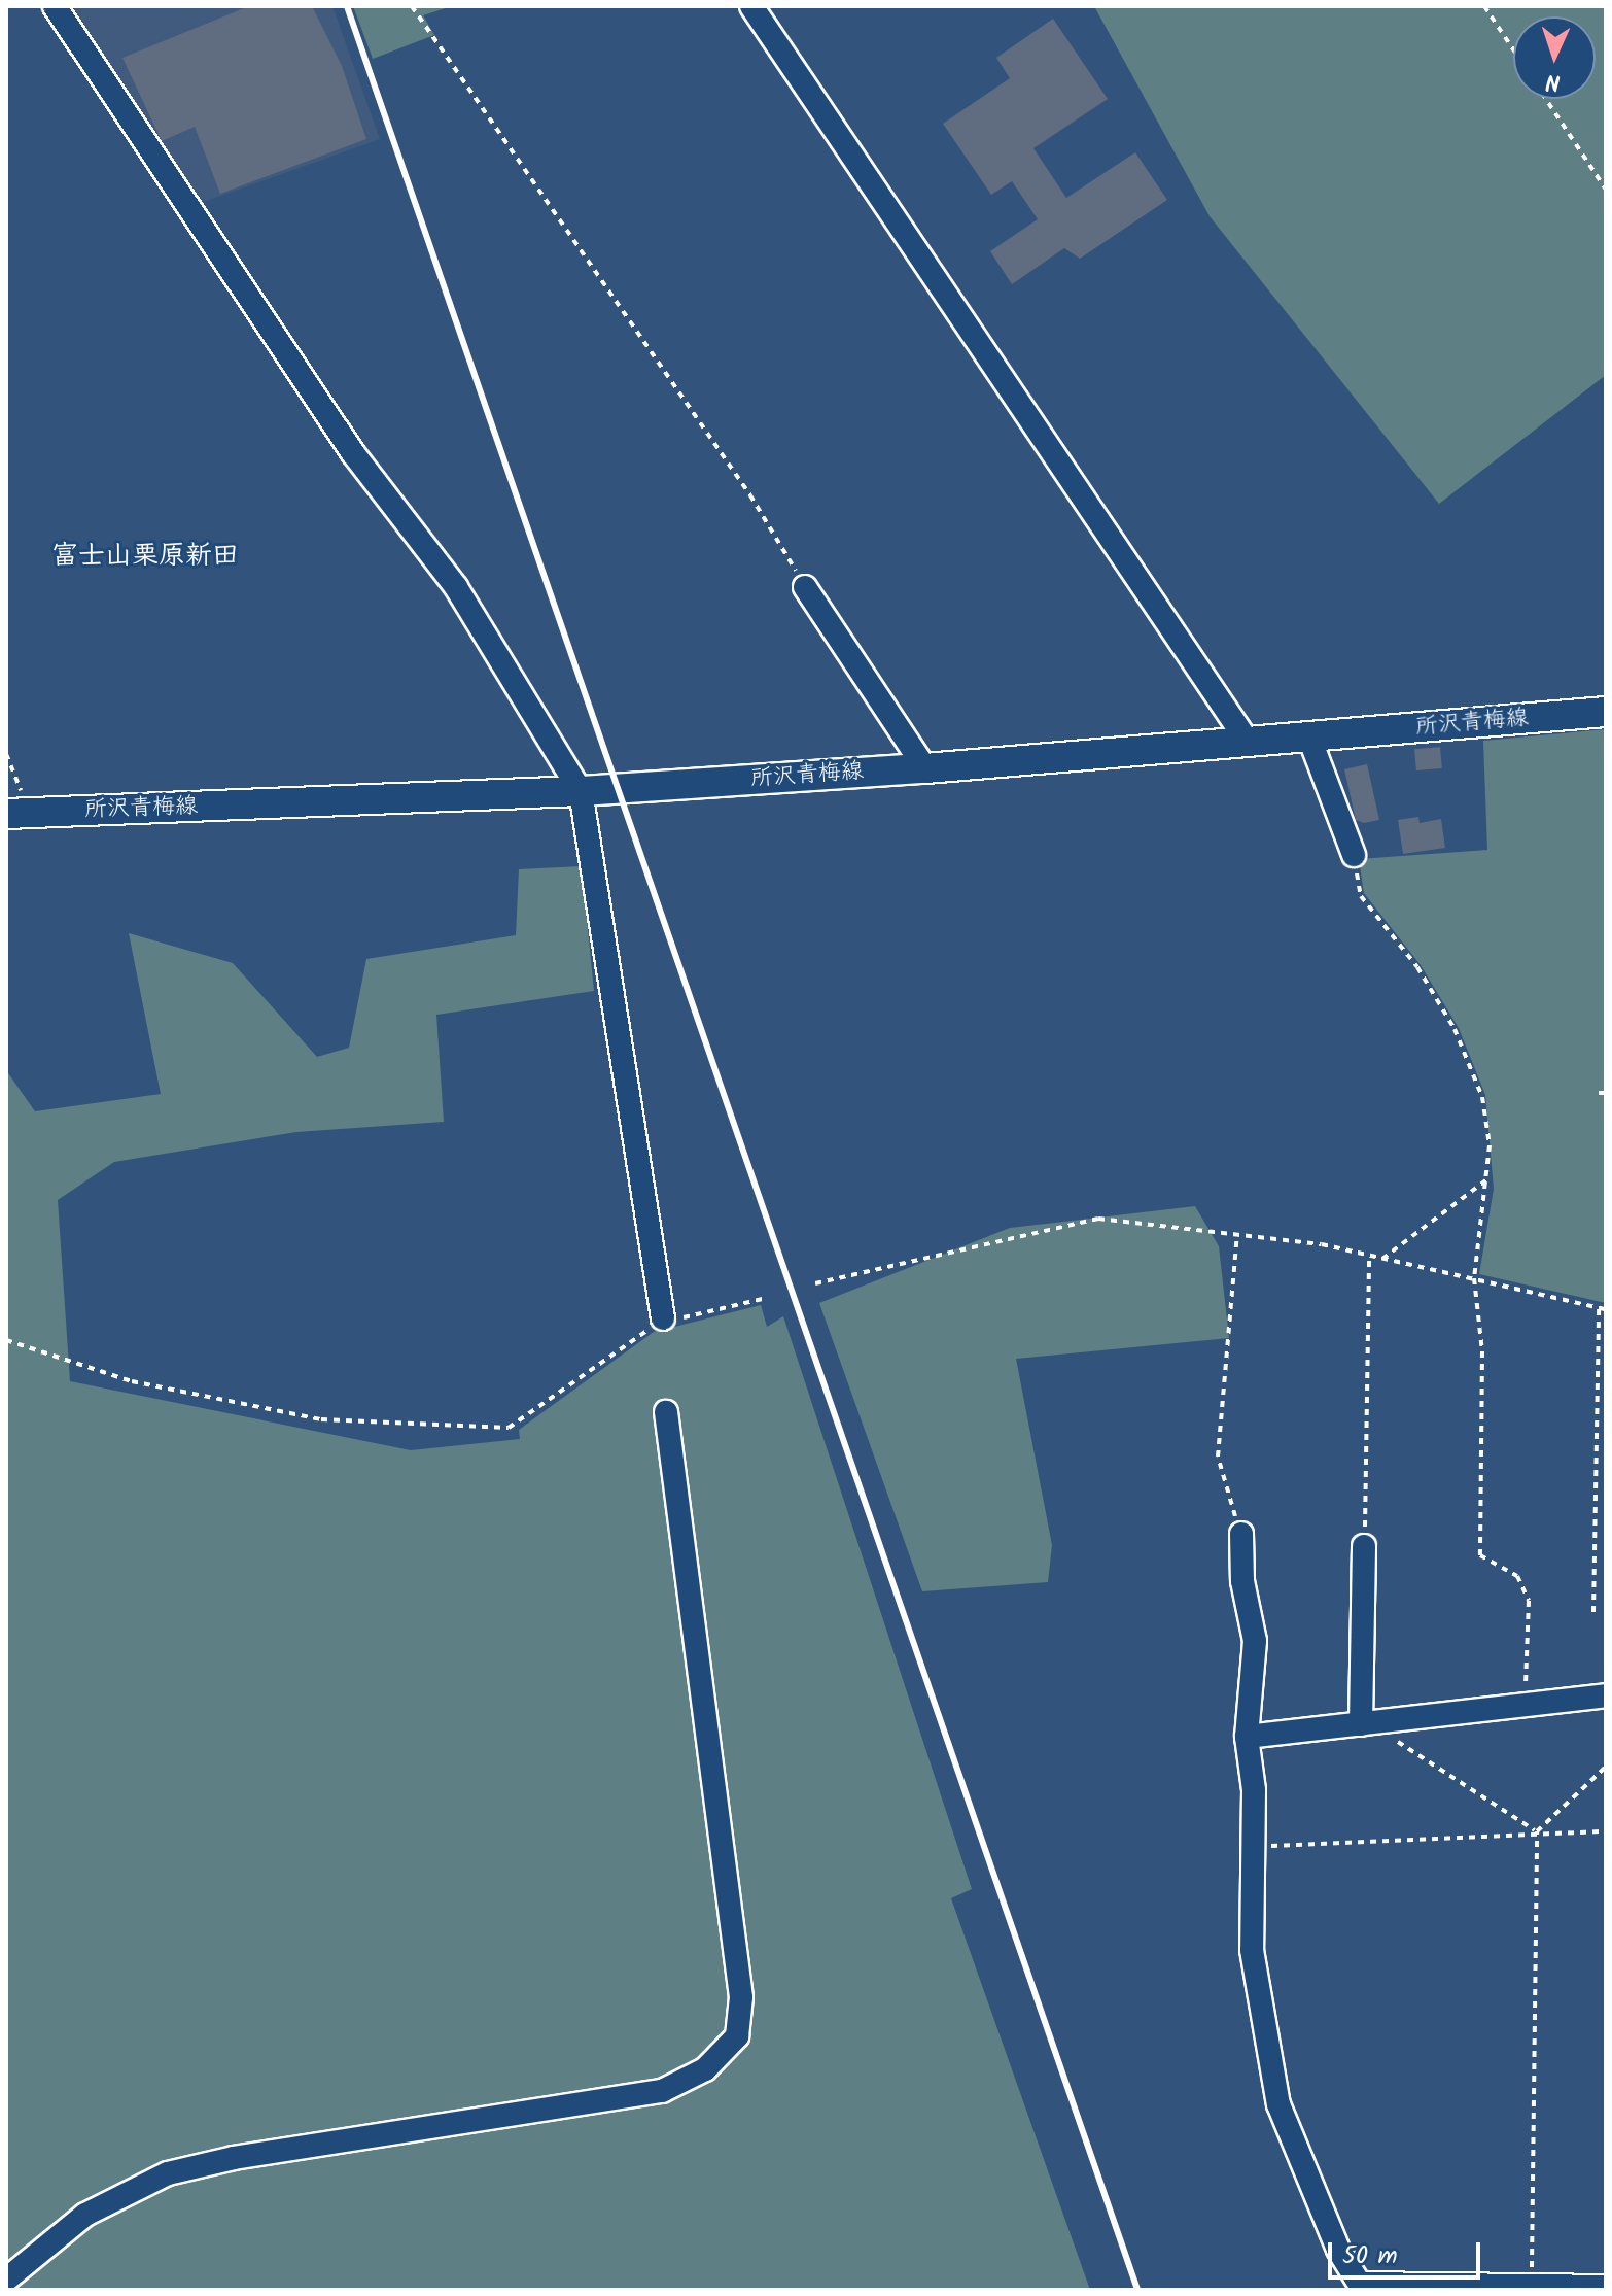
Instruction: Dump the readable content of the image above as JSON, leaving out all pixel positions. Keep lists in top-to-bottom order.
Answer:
{
  "streets": {
    "main road": ["所沢青梅線"]
  },
  "districts": ["富士山栗原新田"],
  "scale_bar": "50 m",
  "north": "bottom"
}
